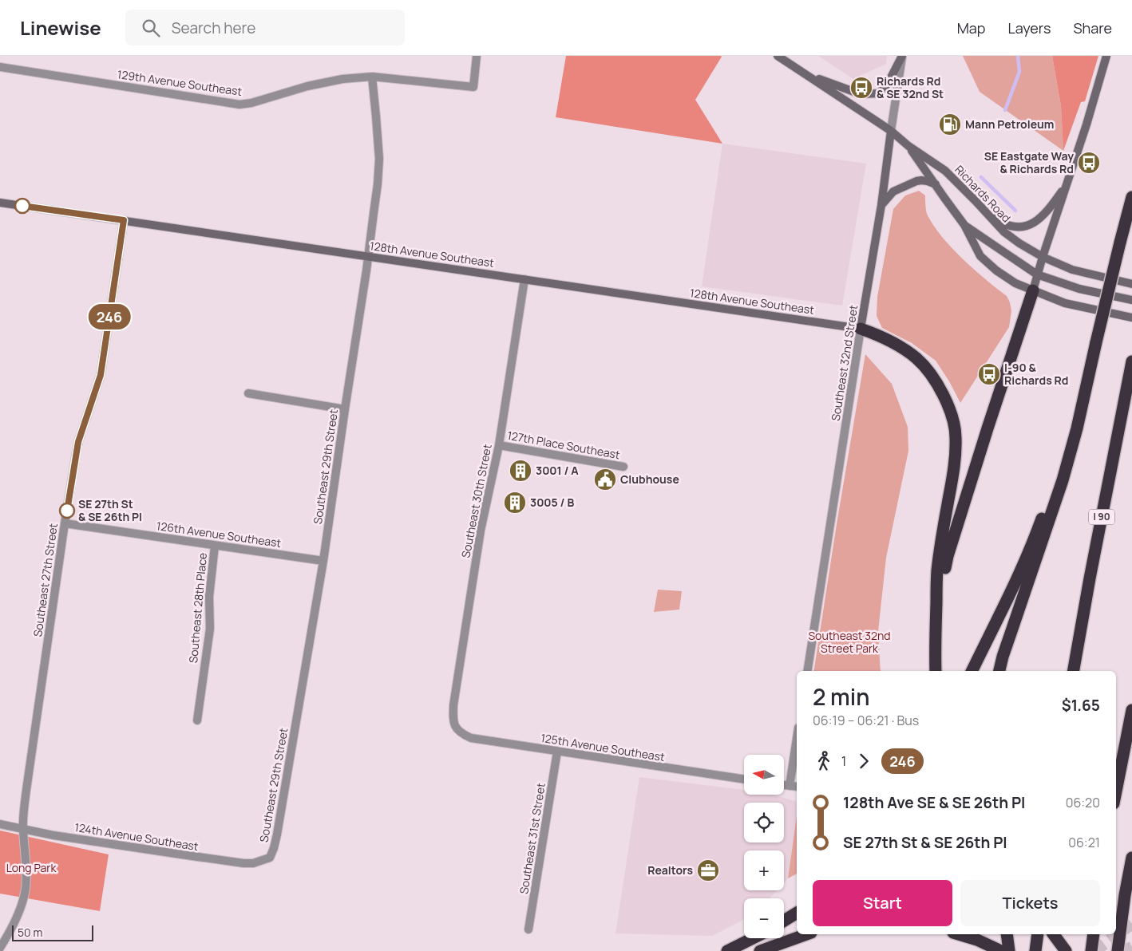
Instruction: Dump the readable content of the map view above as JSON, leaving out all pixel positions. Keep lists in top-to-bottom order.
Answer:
{
  "streets": {
    "highway": ["I 90"],
    "main road": ["Richards Road", "128th Avenue Southeast", "Southeast 32nd Street"],
    "street": [
      "129th Avenue Southeast",
      "127th Place Southeast",
      "Southeast 29th Street",
      "Southeast 30th Street",
      "126th Avenue Southeast",
      "Southeast 27th Street",
      "Southeast 28th Place",
      "125th Avenue Southeast",
      "124th Avenue Southeast",
      "Southeast 31st Street"
    ]
  },
  "crossings": [
    ["129th Avenue Southeast", "Southeast 29th Street"],
    ["Richards Road", "Southeast 32nd Street"],
    ["128th Avenue Southeast", "Southeast 32nd Street"],
    ["128th Avenue Southeast", "Southeast 29th Street"],
    ["128th Avenue Southeast", "Southeast 30th Street"],
    ["128th Avenue Southeast", "Southeast 27th Street"],
    ["127th Place Southeast", "Southeast 30th Street"],
    ["Southeast 29th Street", "126th Avenue Southeast"],
    ["Southeast 29th Street", "124th Avenue Southeast"],
    ["Southeast 30th Street", "125th Avenue Southeast"],
    ["126th Avenue Southeast", "Southeast 27th Street"],
    ["126th Avenue Southeast", "Southeast 28th Place"],
    ["Southeast 27th Street", "124th Avenue Southeast"],
    ["125th Avenue Southeast", "Southeast 31st Street"]
  ],
  "parks": ["Southeast 32nd Street Park", "Long Park"],
  "places": {
    "bus stop": ["Richards Rd & SE 32nd St", "SE Eastgate Way & Richards Rd", "I-90 & Richards Rd"],
    "fuel station": ["Mann Petroleum"],
    "building": ["3001 / A", "3005 / B"],
    "public building": ["Clubhouse"],
    "other": ["SE 27th St & SE 26th Pl"],
    "office": ["Realtors"]
  },
  "lines": ["bus line 246"],
  "scale_bar": "50 m",
  "north": "left",
  "page": {
    "header": "Linewise",
    "search": "Search here",
    "nav": ["Map", "Layers", "Share"],
    "on_map": "246",
    "heading": ["2 min", "06:19 – 06:21 · Bus", "$1.65"],
    "legs": ["1", "246"],
    "map_buttons": ["+", "−"],
    "list": [
      {
        "name": "128th Ave SE & SE 26th Pl",
        "value": "06:20"
      },
      {
        "name": "SE 27th St & SE 26th Pl",
        "value": "06:21"
      }
    ],
    "buttons": ["Start", "Tickets"],
    "scale": "50 m"
  }
}
